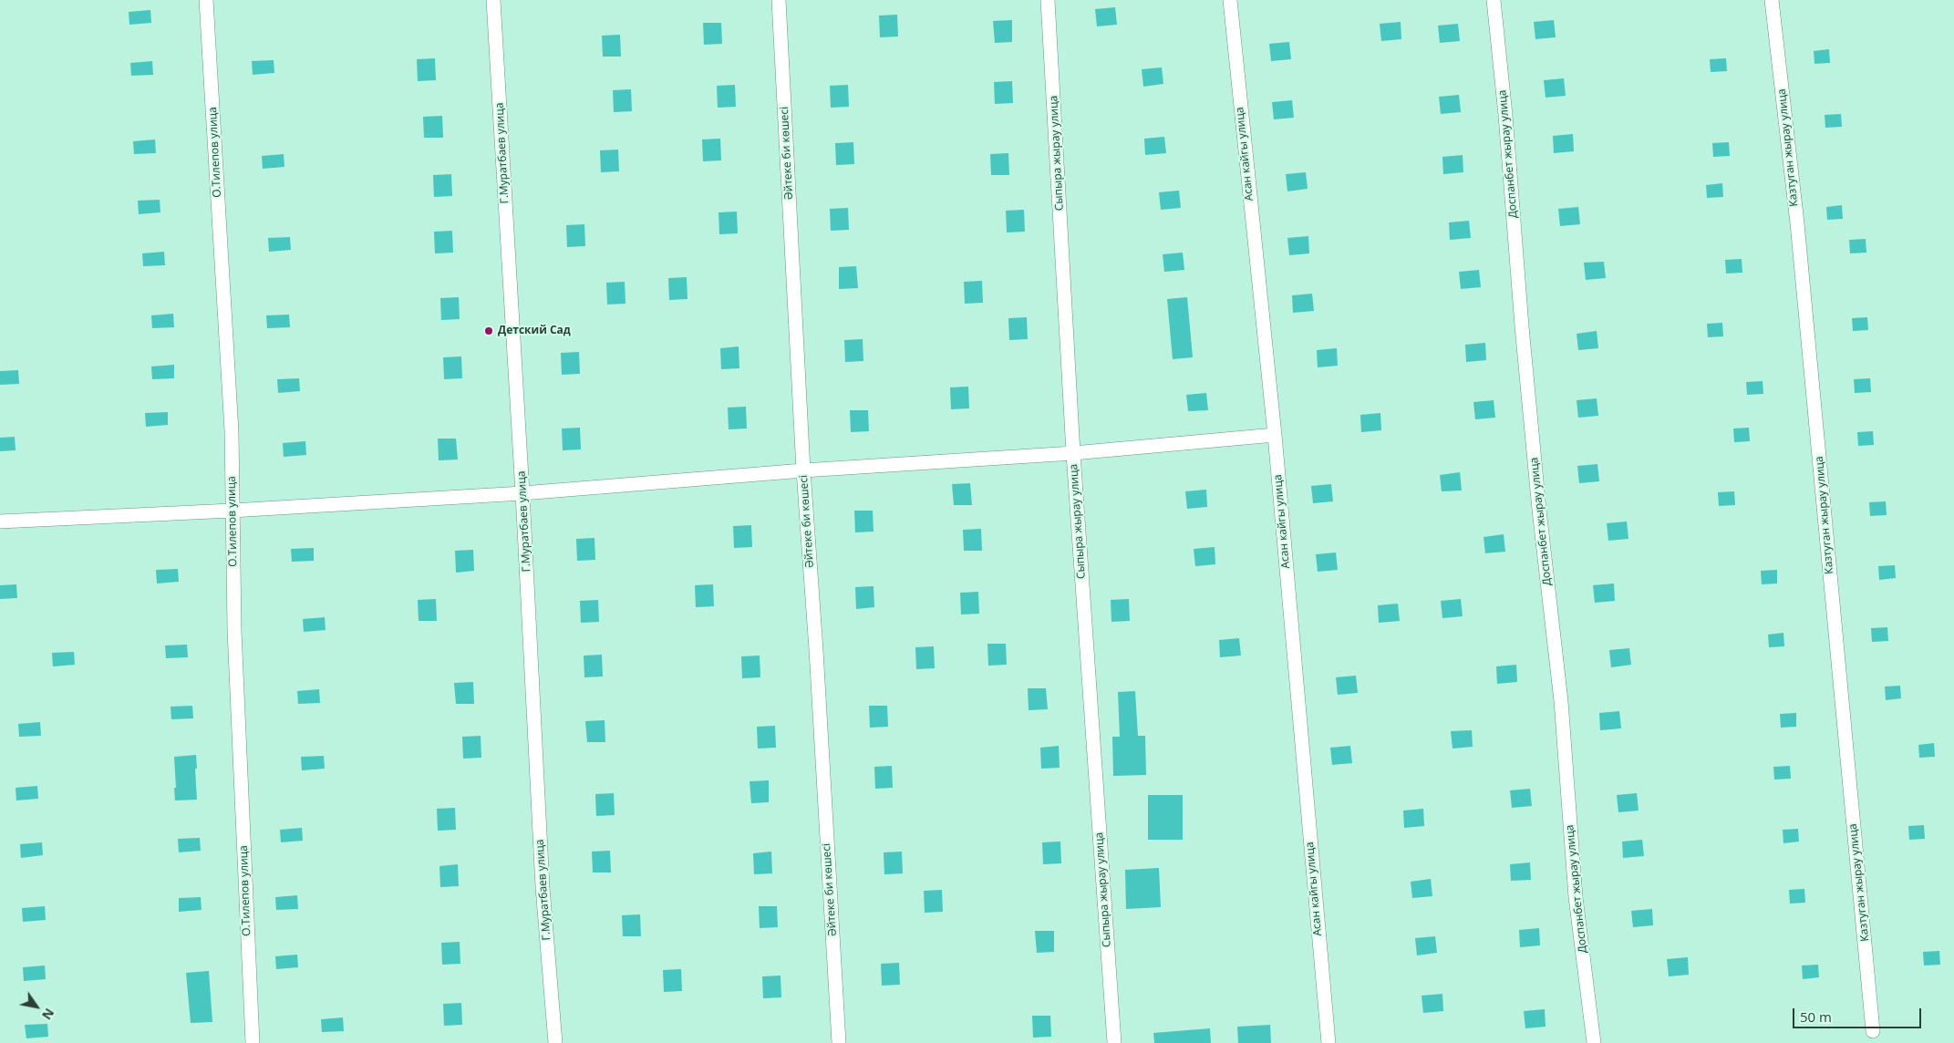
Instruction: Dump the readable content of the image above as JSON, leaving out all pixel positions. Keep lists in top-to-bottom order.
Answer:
{
  "streets": {
    "street": [
      "Казтуган жырау улица",
      "О.Тилепов улица",
      "Г.Муратбаев улица",
      "Әйтеке би көшесі",
      "Сыпыра жырау улица",
      "Асан кайгы улица",
      "Доспанбет жырау улица"
    ]
  },
  "places": ["Детский Сад"],
  "scale_bar": "50 m",
  "north": "bottom right"
}
